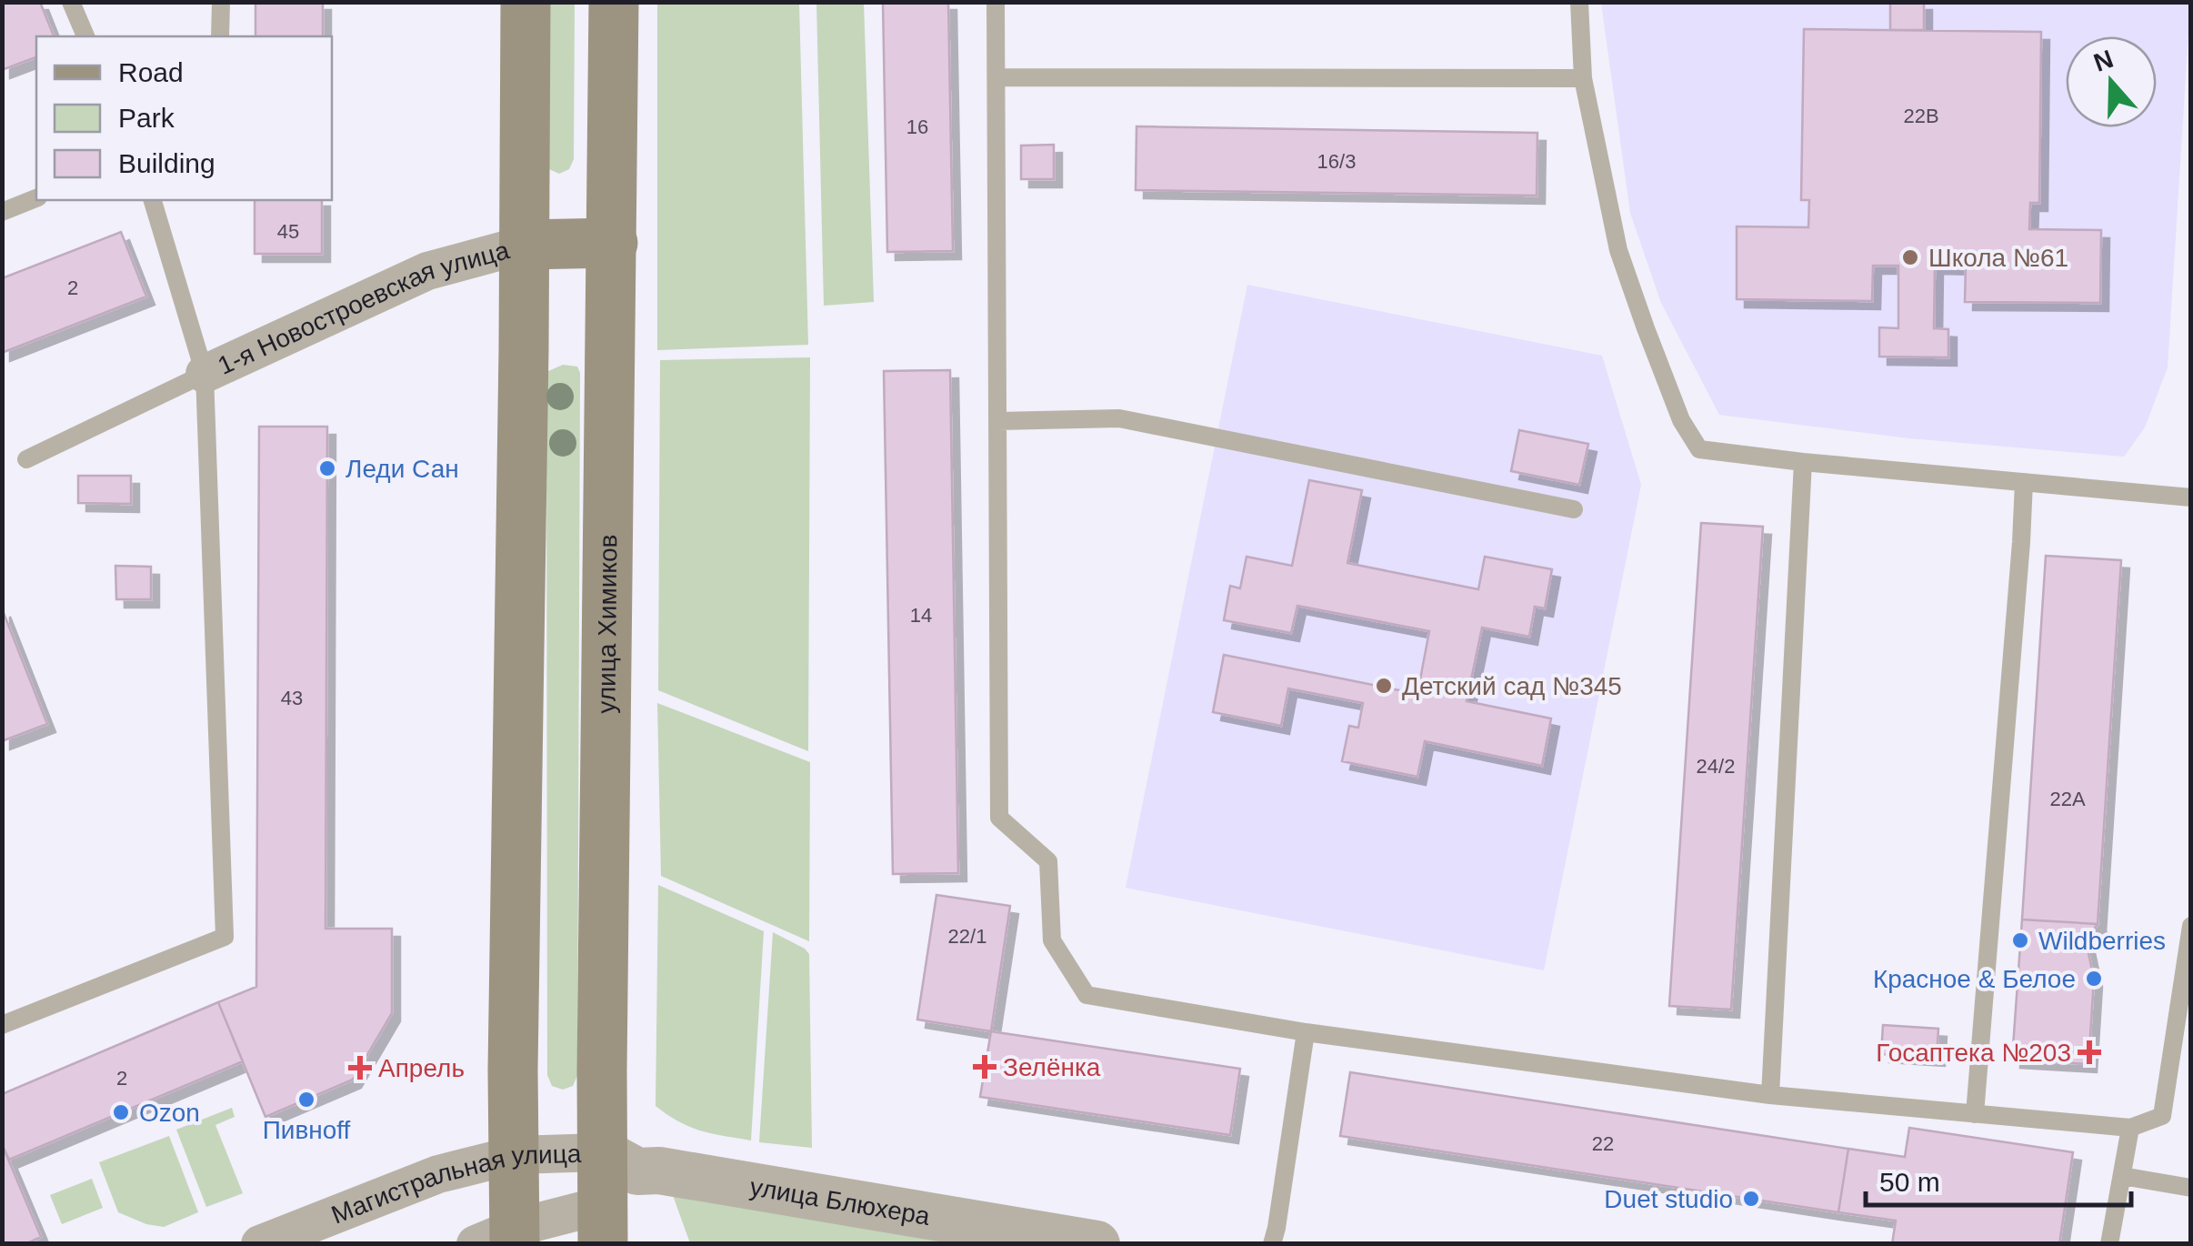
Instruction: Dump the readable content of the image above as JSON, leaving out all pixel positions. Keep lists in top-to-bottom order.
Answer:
{
  "streets": {
    "main road": ["улица Химиков"],
    "street": ["1-я Новостроевская улица", "Магистральная улица", "улица Блюхера"]
  },
  "crossings": [
    ["улица Химиков", "Магистральная улица"],
    ["улица Химиков", "улица Блюхера"],
    ["Магистральная улица", "улица Блюхера"]
  ],
  "places": {
    "other": [
      "Школа №61",
      "Леди Сан",
      "Детский сад №345",
      "Wildberries",
      "Красное & Белое",
      "Пивноff",
      "Ozon",
      "Duet studio"
    ],
    "health": ["Госаптека №203", "Зелёнка", "Апрель"]
  },
  "house_numbers": [
    "22В",
    "16",
    "16/3",
    "45",
    "2",
    "14",
    "43",
    "24/2",
    "22А",
    "22/1",
    "2",
    "22"
  ],
  "legend": ["Road", "Park", "Building"],
  "scale_bar": "50 m",
  "north": "top"
}
